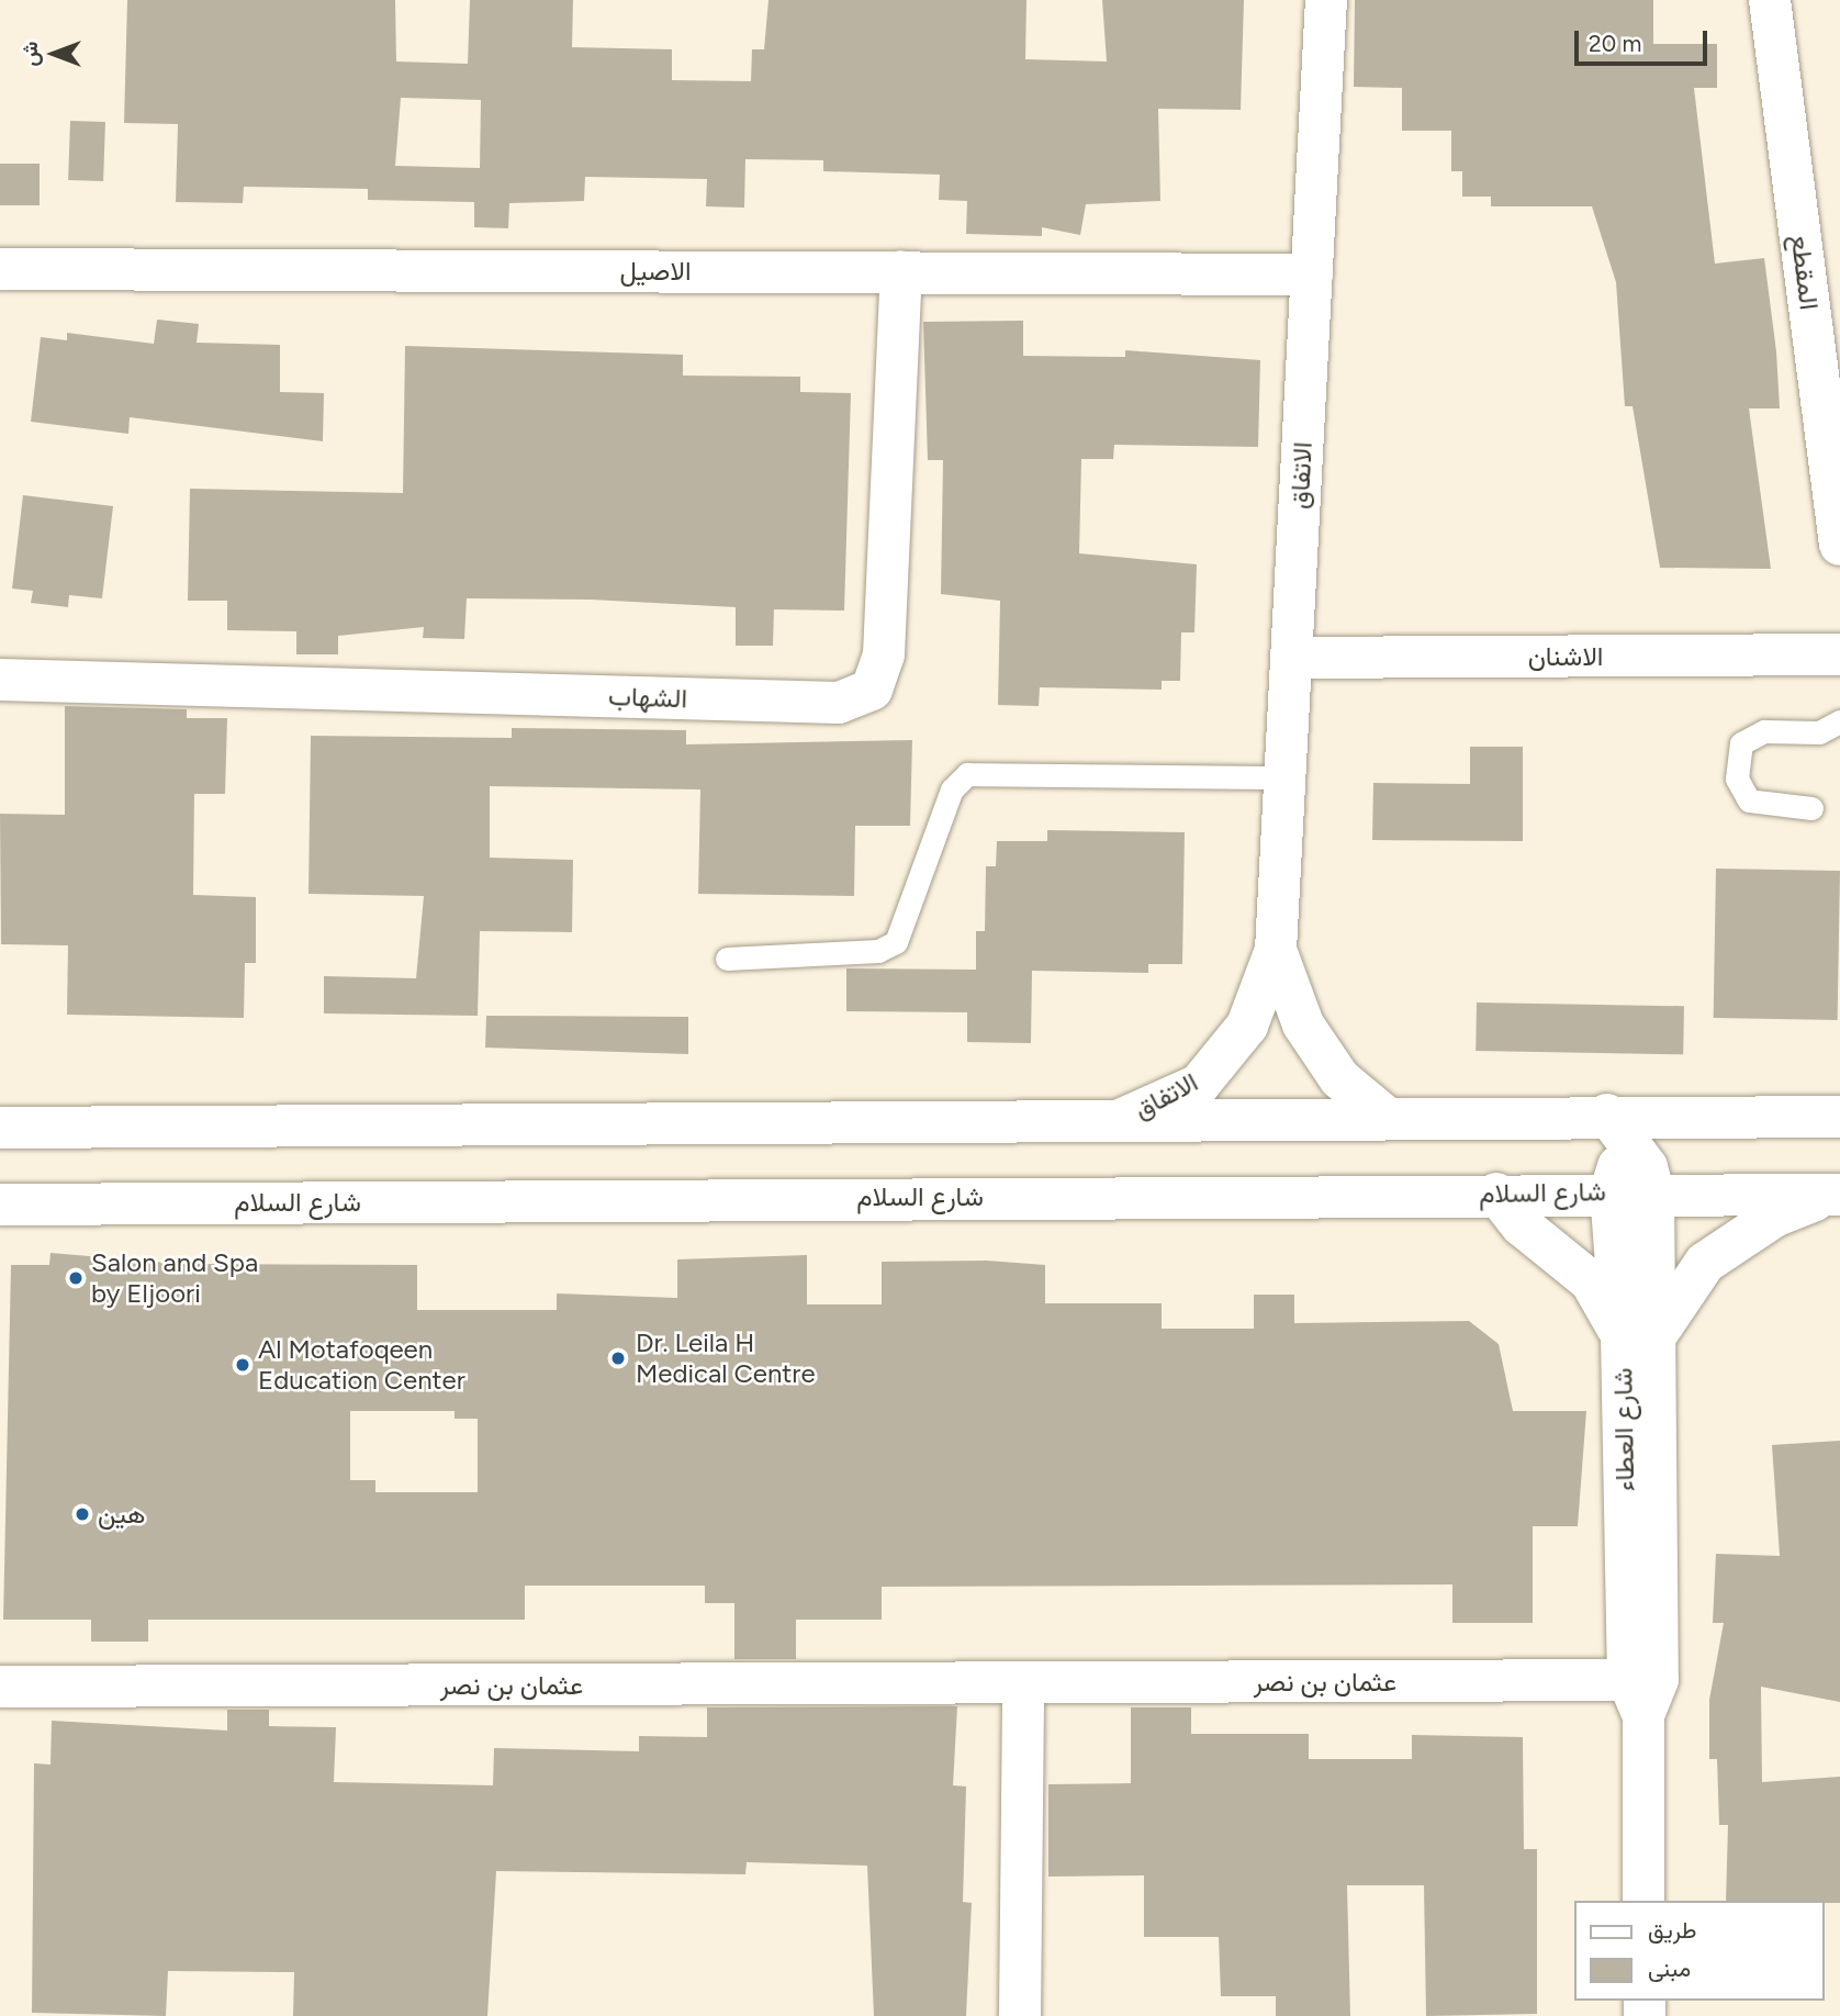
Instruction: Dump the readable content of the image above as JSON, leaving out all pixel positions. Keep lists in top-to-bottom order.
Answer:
{
  "streets": {
    "street": [
      "الاصيل",
      "المقطع",
      "الاتفاق",
      "الاشنان",
      "الشهاب",
      "شارع السلام",
      "شارع العطاء",
      "عثمان بن نصر"
    ]
  },
  "crossings": [
    ["الاصيل", "الاتفاق"],
    ["الاصيل", "الشهاب"],
    ["الاتفاق", "الاشنان"],
    ["شارع السلام", "شارع العطاء"],
    ["شارع العطاء", "عثمان بن نصر"]
  ],
  "places": [
    "Salon and Spa by Eljoori",
    "Dr. Leila H Medical Centre",
    "Al Motafoqeen Education Center",
    "هين"
  ],
  "legend": ["طريق", "مبنى"],
  "scale_bar": "20 m",
  "north": "left"
}
